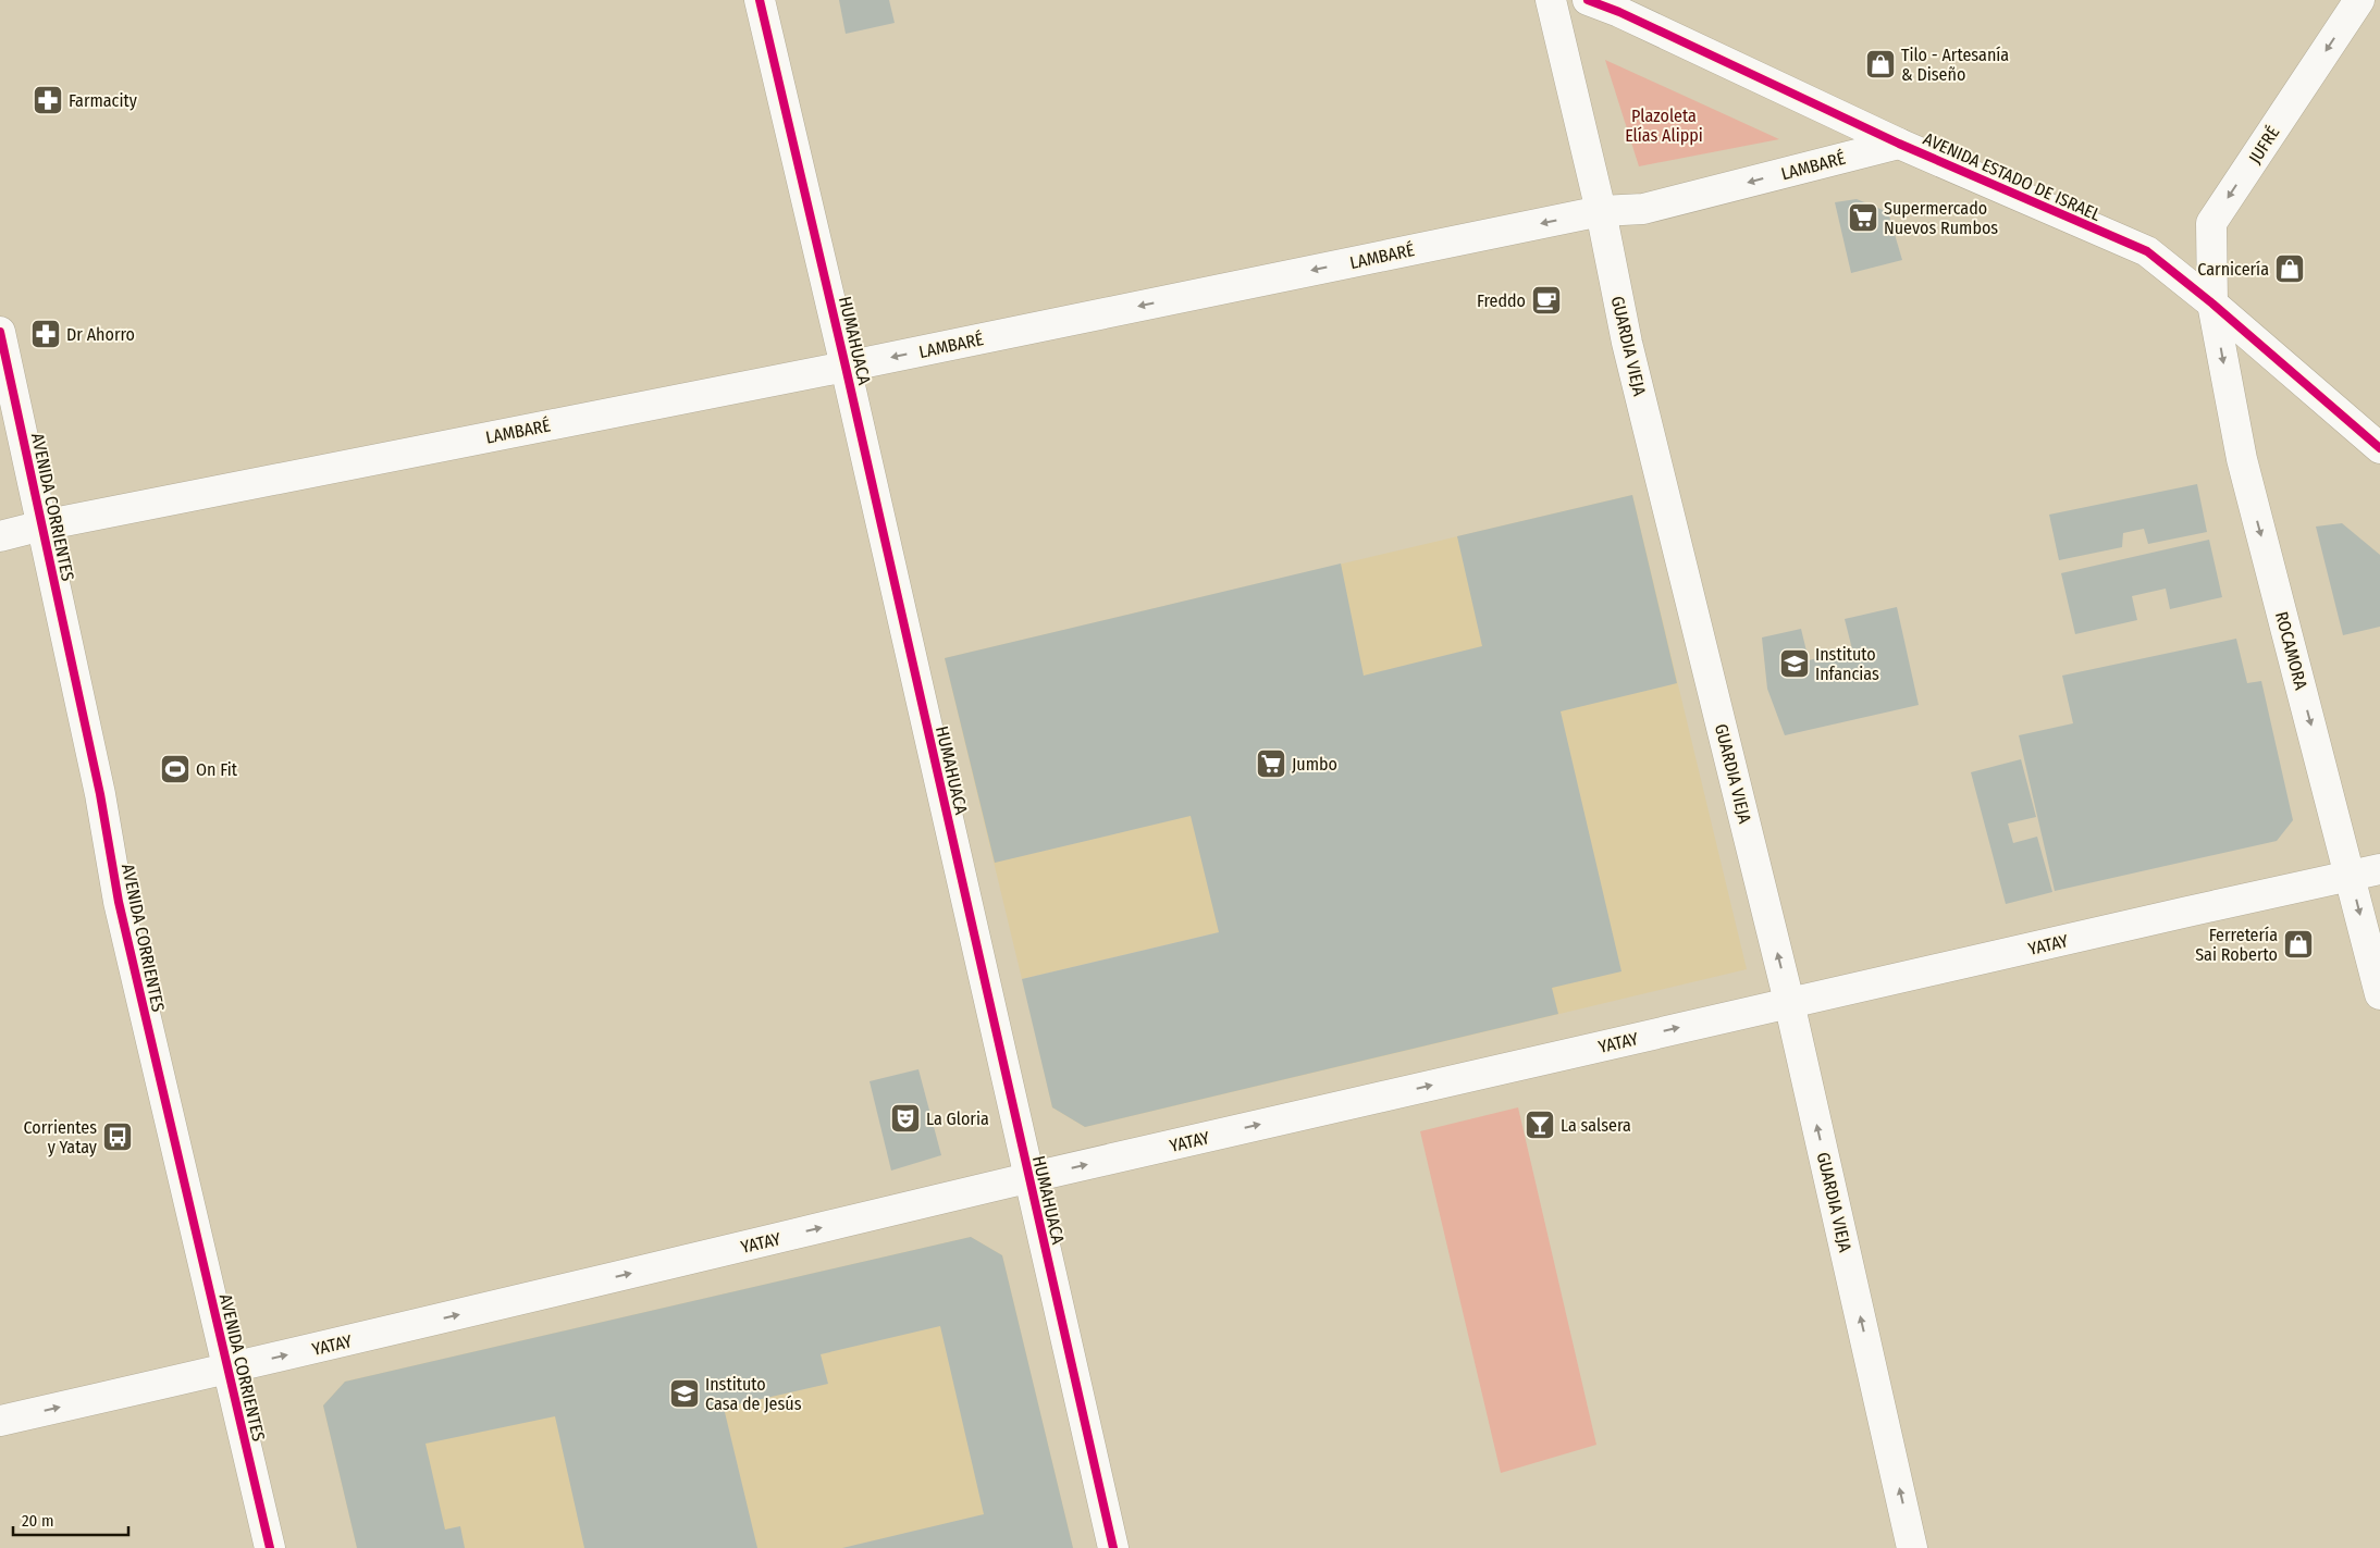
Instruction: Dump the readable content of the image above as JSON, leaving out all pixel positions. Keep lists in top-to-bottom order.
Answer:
{
  "streets": {
    "street": [
      "JUFRÉ",
      "LAMBARÉ",
      "AVENIDA ESTADO DE ISRAEL",
      "HUMAHUACA",
      "GUARDIA VIEJA",
      "AVENIDA CORRIENTES",
      "ROCAMORA",
      "YATAY"
    ]
  },
  "crossings": [
    ["JUFRÉ", "AVENIDA ESTADO DE ISRAEL"],
    ["JUFRÉ", "ROCAMORA"],
    ["LAMBARÉ", "AVENIDA ESTADO DE ISRAEL"],
    ["LAMBARÉ", "HUMAHUACA"],
    ["LAMBARÉ", "GUARDIA VIEJA"],
    ["LAMBARÉ", "AVENIDA CORRIENTES"],
    ["AVENIDA ESTADO DE ISRAEL", "ROCAMORA"],
    ["HUMAHUACA", "YATAY"],
    ["GUARDIA VIEJA", "YATAY"],
    ["AVENIDA CORRIENTES", "YATAY"],
    ["ROCAMORA", "YATAY"]
  ],
  "one_way": [
    "JUFRÉ",
    "LAMBARÉ",
    "GUARDIA VIEJA",
    "ROCAMORA",
    "YATAY"
  ],
  "parks": ["Plazoleta Elías Alippi"],
  "places": {
    "shop": ["Tilo - Artesanía & Diseño", "Carnicería", "Ferretería Sai Roberto"],
    "pharmacy": ["Farmacity", "Dr Ahorro"],
    "supermarket": ["Supermercado Nuevos Rumbos", "Jumbo"],
    "cafe": ["Freddo"],
    "school or university": ["Instituto Infancias", "Instituto Casa de Jesús"],
    "sports": ["On Fit"],
    "theatre": ["La Gloria"],
    "bar": ["La salsera"],
    "bus stop": ["Corrientes y Yatay"]
  },
  "scale_bar": "20 m"
}
